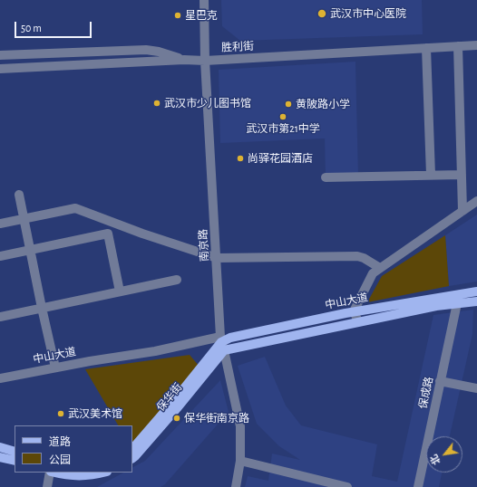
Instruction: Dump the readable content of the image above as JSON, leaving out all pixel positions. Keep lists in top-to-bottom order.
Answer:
{
  "streets": {
    "main road": ["中山大道", "保华街"],
    "street": ["胜利街", "南京路", "保成路"]
  },
  "crossings": [
    ["胜利街", "南京路"],
    ["南京路", "中山大道"],
    ["南京路", "保华街"],
    ["中山大道", "保成路"],
    ["中山大道", "保华街"]
  ],
  "places": [
    "武汉市中心医院",
    "星巴克",
    "武汉市少儿图书馆",
    "黄陂路小学",
    "武汉市第21中学",
    "尚驿花园酒店",
    "武汉美术馆",
    "保华街南京路"
  ],
  "legend": ["道路", "公园"],
  "scale_bar": "50 m",
  "north": "bottom left"
}
